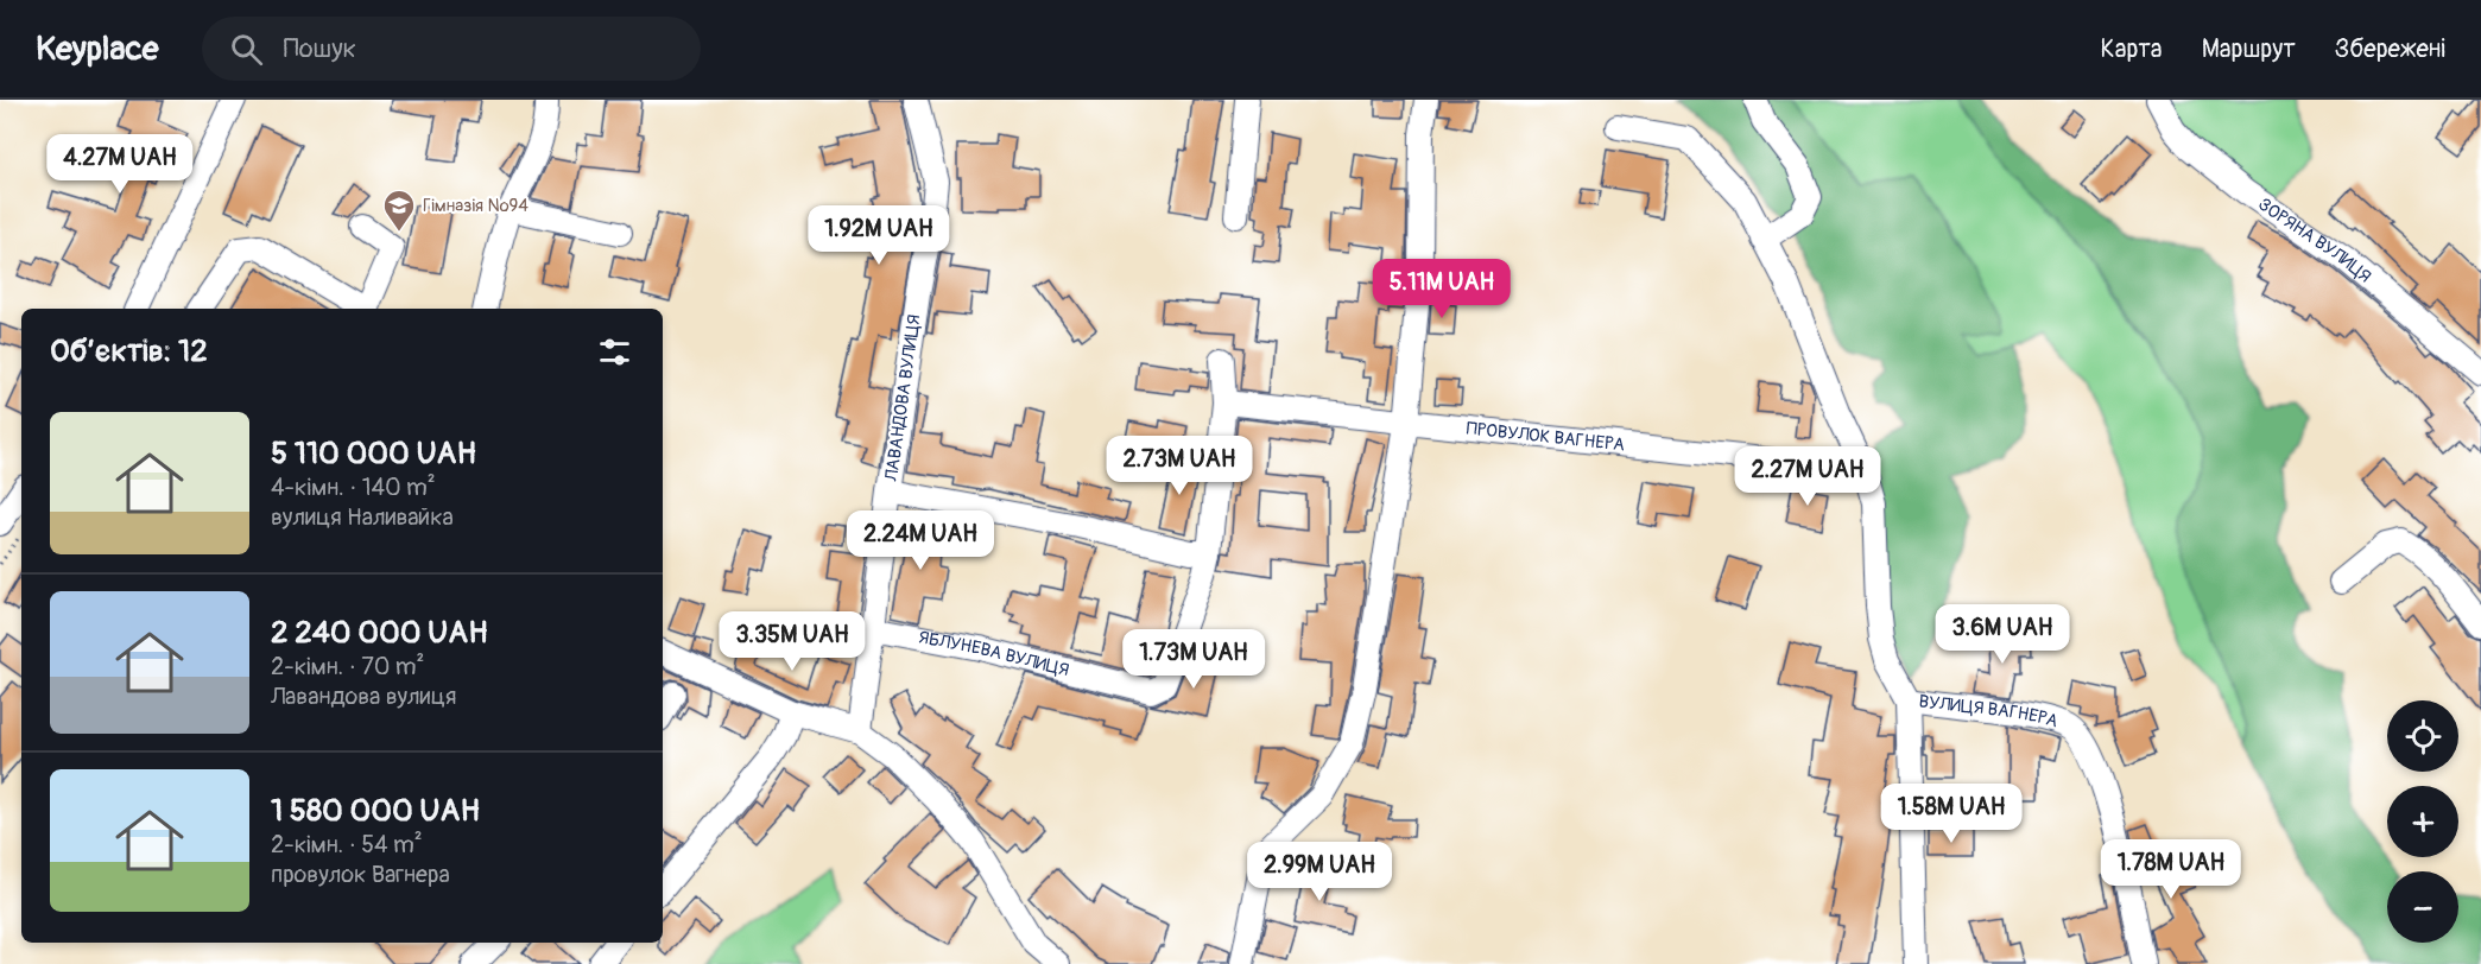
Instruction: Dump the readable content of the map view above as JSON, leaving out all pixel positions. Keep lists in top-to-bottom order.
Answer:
{
  "streets": {
    "street": [
      "ЗОРЯНА ВУЛИЦЯ",
      "ЛАВАНДОВА ВУЛИЦЯ",
      "ПРОВУЛОК ВАГНЕРА",
      "ЯБЛУНЕВА ВУЛИЦЯ",
      "ВУЛИЦЯ ВАГНЕРА"
    ]
  },
  "crossings": [
    ["ЛАВАНДОВА ВУЛИЦЯ", "ЯБЛУНЕВА ВУЛИЦЯ"],
    ["ПРОВУЛОК ВАГНЕРА", "ЯБЛУНЕВА ВУЛИЦЯ"]
  ],
  "places": {
    "school or university": ["Гімназія №94"]
  },
  "page": {
    "header": "Keyplace",
    "search": "Пошук",
    "nav": ["Карта", "Маршрут", "Збережені"],
    "price": [
      "4.27M UAH",
      "1.92M UAH",
      "5.11M UAH",
      "2.73M UAH",
      "2.27M UAH",
      "2.24M UAH",
      "3.6M UAH",
      "3.35M UAH",
      "1.73M UAH",
      "1.58M UAH",
      "1.78M UAH",
      "2.99M UAH"
    ],
    "heading": "Об’єктів: 12",
    "list": [
      {
        "name": "5 110 000 UAH",
        "note": "4-кімн. · 140 m² · вулиця Наливайка"
      },
      {
        "name": "2 240 000 UAH",
        "note": "2-кімн. · 70 m² · Лавандова вулиця"
      },
      {
        "name": "1 580 000 UAH",
        "note": "2-кімн. · 54 m² · провулок Вагнера"
      }
    ],
    "map_buttons": ["+", "−"]
  }
}
